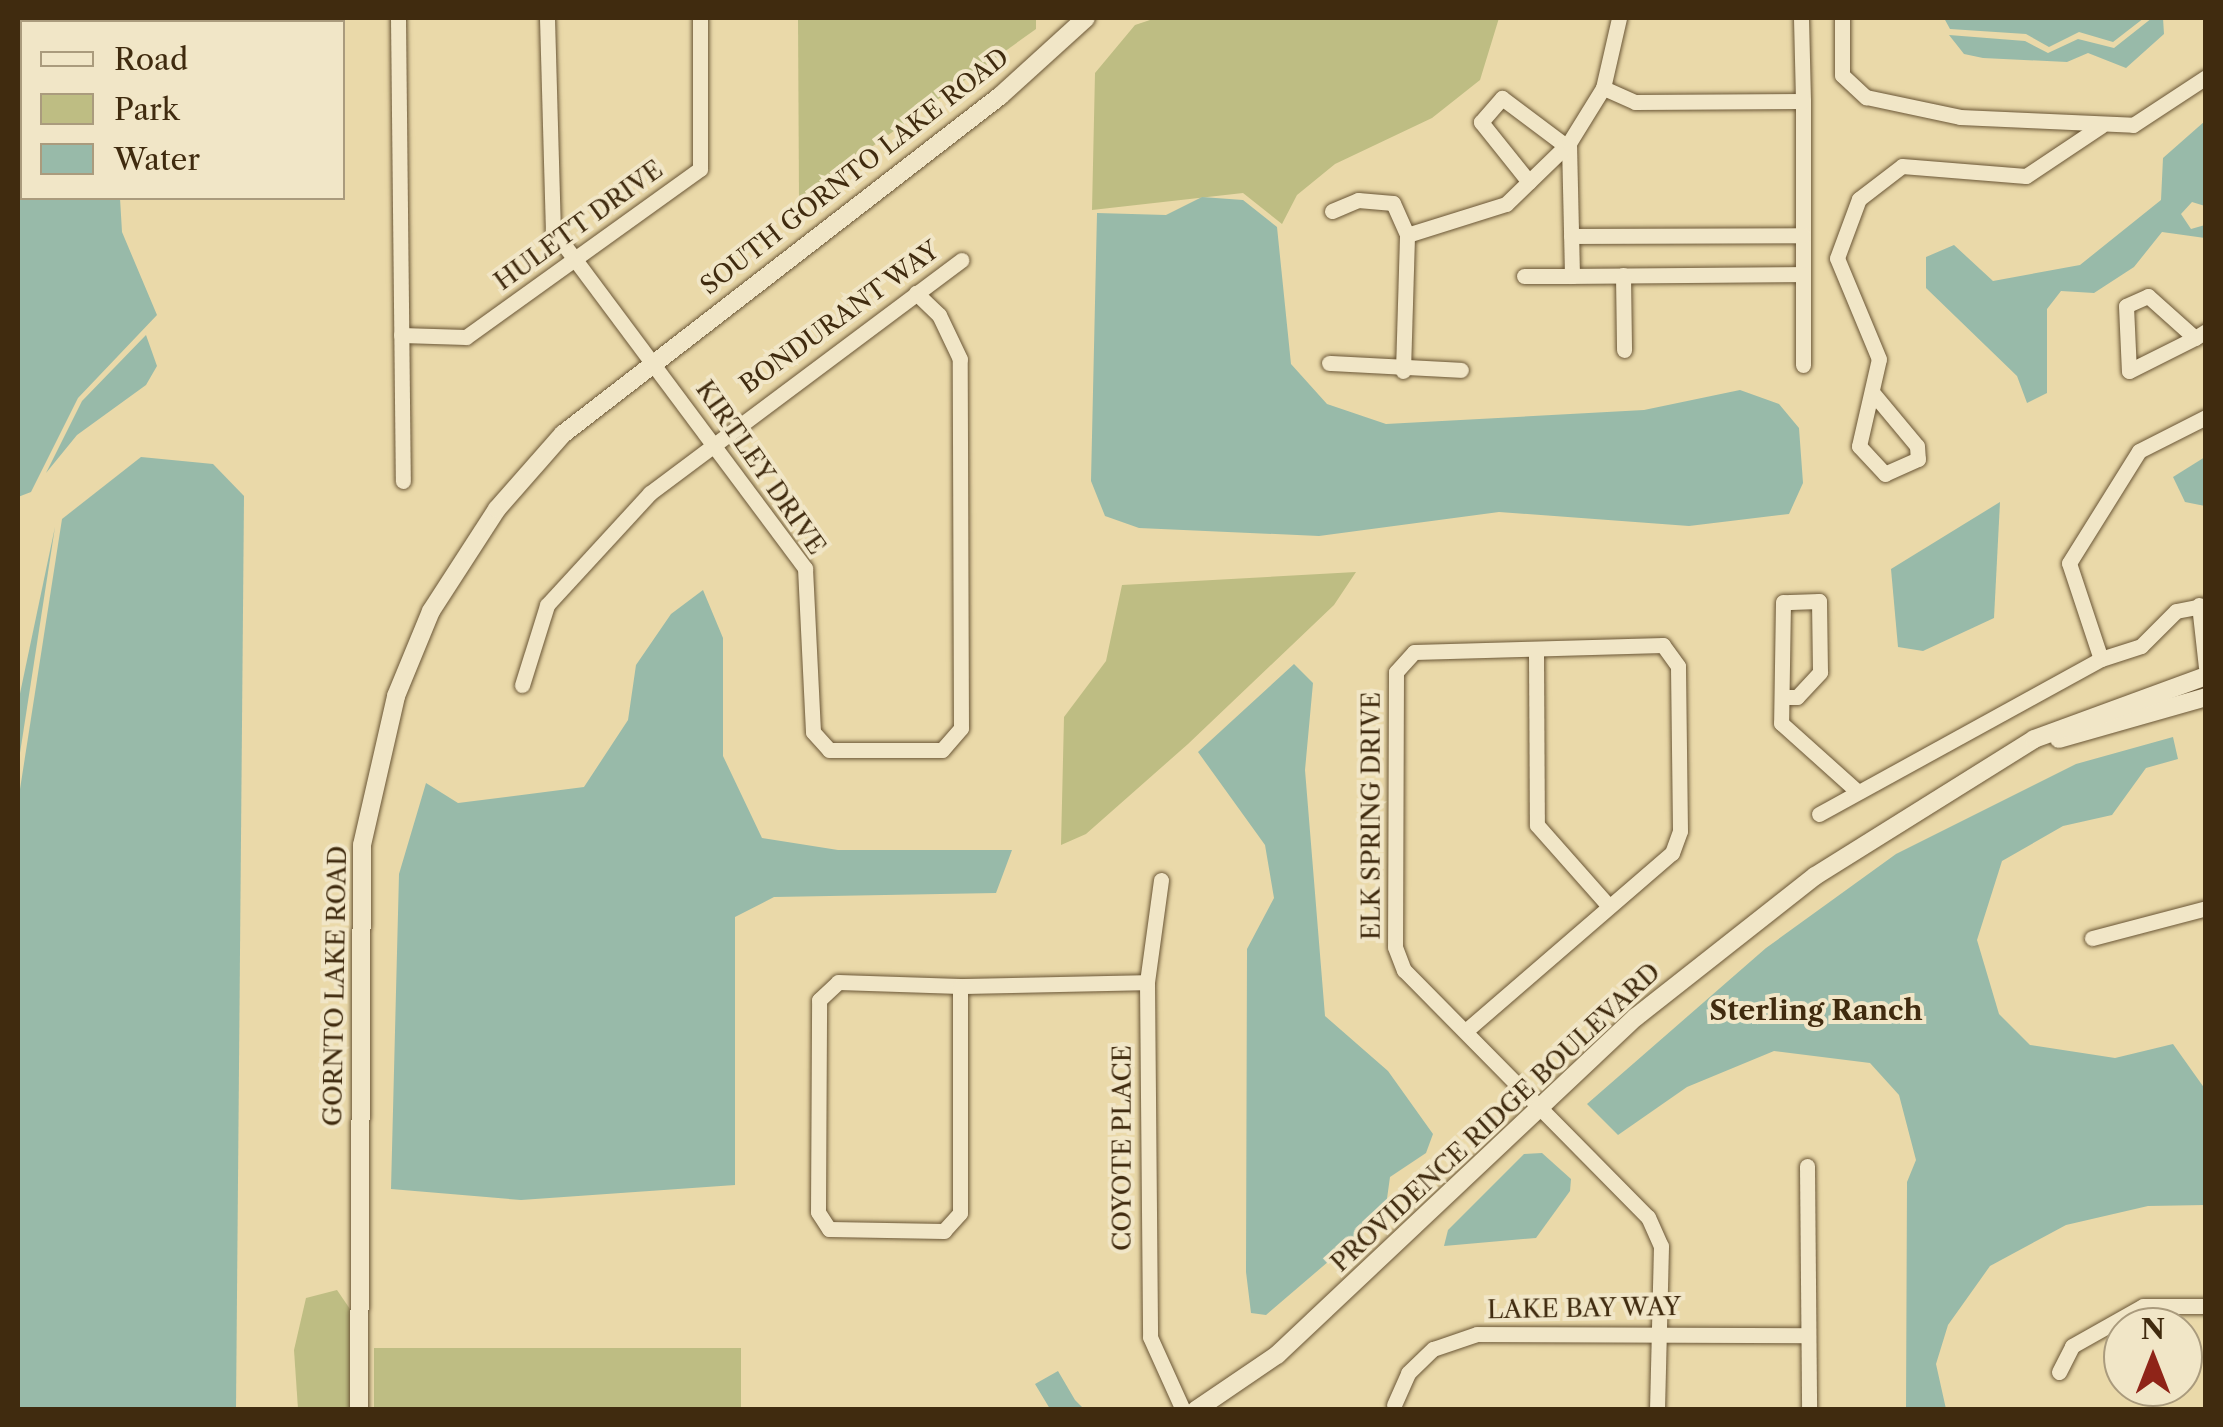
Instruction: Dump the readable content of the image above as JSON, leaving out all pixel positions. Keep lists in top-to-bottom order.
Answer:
{
  "streets": {
    "street": [
      "SOUTH GORNTO LAKE ROAD",
      "HULETT DRIVE",
      "BONDURANT WAY",
      "KIRTLEY DRIVE",
      "ELK SPRING DRIVE",
      "GORNTO LAKE ROAD",
      "PROVIDENCE RIDGE BOULEVARD",
      "COYOTE PLACE",
      "LAKE BAY WAY"
    ]
  },
  "crossings": [
    ["SOUTH GORNTO LAKE ROAD", "KIRTLEY DRIVE"],
    ["SOUTH GORNTO LAKE ROAD", "GORNTO LAKE ROAD"],
    ["HULETT DRIVE", "KIRTLEY DRIVE"],
    ["BONDURANT WAY", "KIRTLEY DRIVE"],
    ["KIRTLEY DRIVE", "GORNTO LAKE ROAD"],
    ["ELK SPRING DRIVE", "PROVIDENCE RIDGE BOULEVARD"],
    ["ELK SPRING DRIVE", "LAKE BAY WAY"]
  ],
  "districts": ["Sterling Ranch"],
  "legend": ["Road", "Park", "Water"],
  "north": "top"
}
